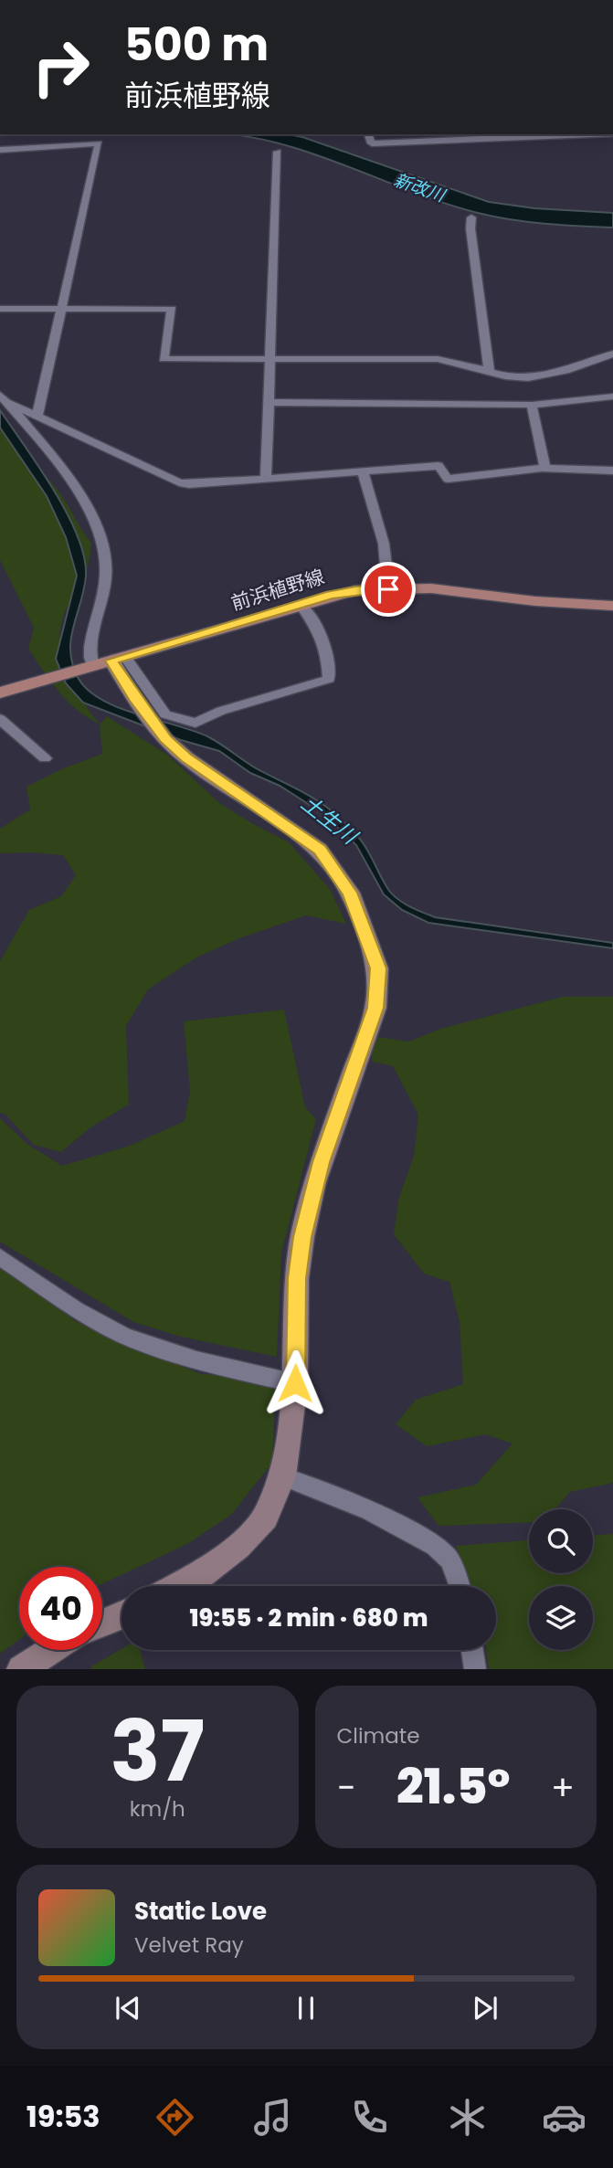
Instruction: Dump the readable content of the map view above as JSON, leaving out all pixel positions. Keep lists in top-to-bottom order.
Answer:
{
  "streets": {
    "main road": ["前浜植野線"]
  },
  "water": ["新改川", "土生川"],
  "page": {
    "turn": ["500 m", "前浜植野線"],
    "limit": "40",
    "trip": "19:55 · 2 min · 680 m",
    "tile": [
      ["37", "km/h"],
      "Climate"
    ],
    "heat": ["−", "21.5°", "+"],
    "song": ["Static Love", "Velvet Ray"],
    "tabs": "19:53"
  }
}
